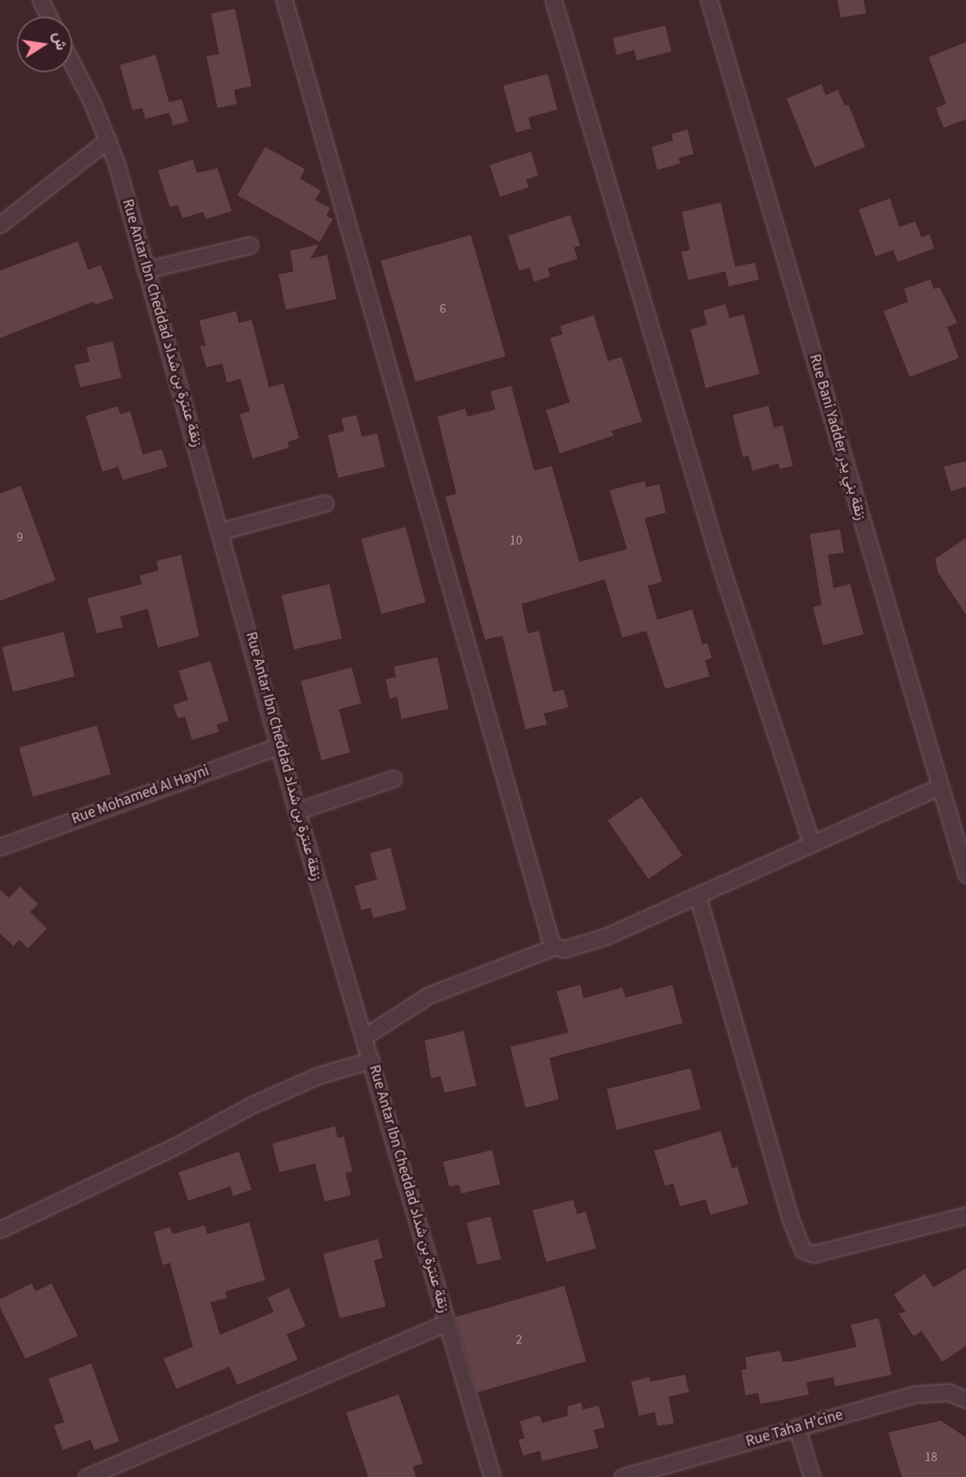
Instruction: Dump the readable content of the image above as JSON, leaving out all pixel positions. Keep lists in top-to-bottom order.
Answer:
{
  "streets": {
    "street": [
      "Rue Antar Ibn Cheddad زنقة عنترة بن شداد",
      "Rue Bani Yadder زنقة بني يدر",
      "Rue Mohamed Al Hayni",
      "Rue Taha H'cine"
    ]
  },
  "crossings": [
    ["Rue Antar Ibn Cheddad زنقة عنترة بن شداد", "Rue Mohamed Al Hayni"]
  ],
  "house_numbers": [
    "6",
    "9",
    "10",
    "2",
    "18"
  ],
  "north": "right"
}
